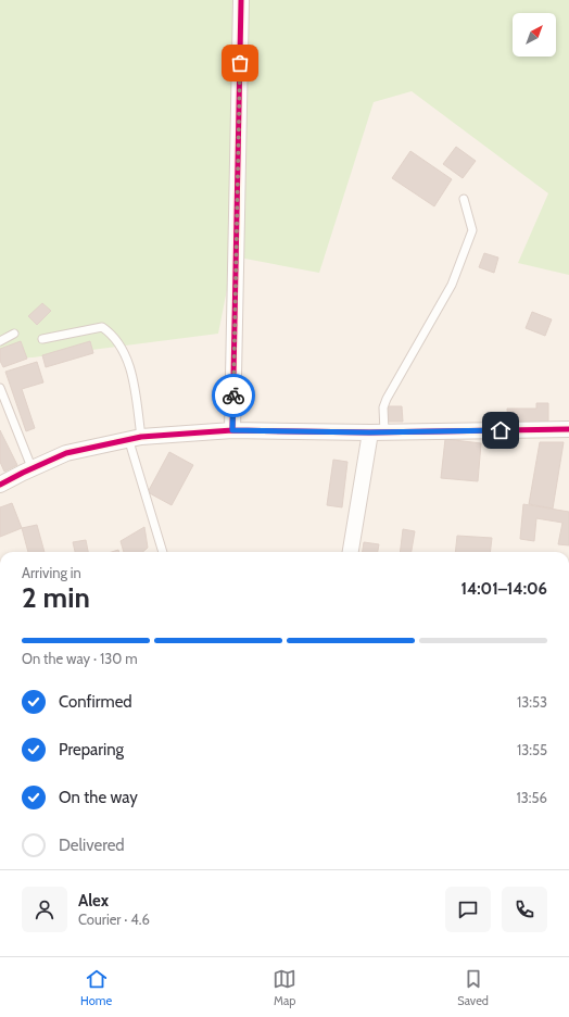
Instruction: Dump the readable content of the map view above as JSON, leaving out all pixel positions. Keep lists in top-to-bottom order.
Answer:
{
  "north": "top right",
  "page": {
    "heading": ["2 min", "Arriving in", "14:01–14:06"],
    "panel": ["Alex", "Courier · 4.6"],
    "bar": "On the way · 130 m",
    "list": [
      ["Confirmed", "13:53"],
      ["Preparing", "13:55"],
      ["On the way", "13:56"],
      "Delivered"
    ],
    "tabs": ["Home", "Map", "Saved"]
  }
}
